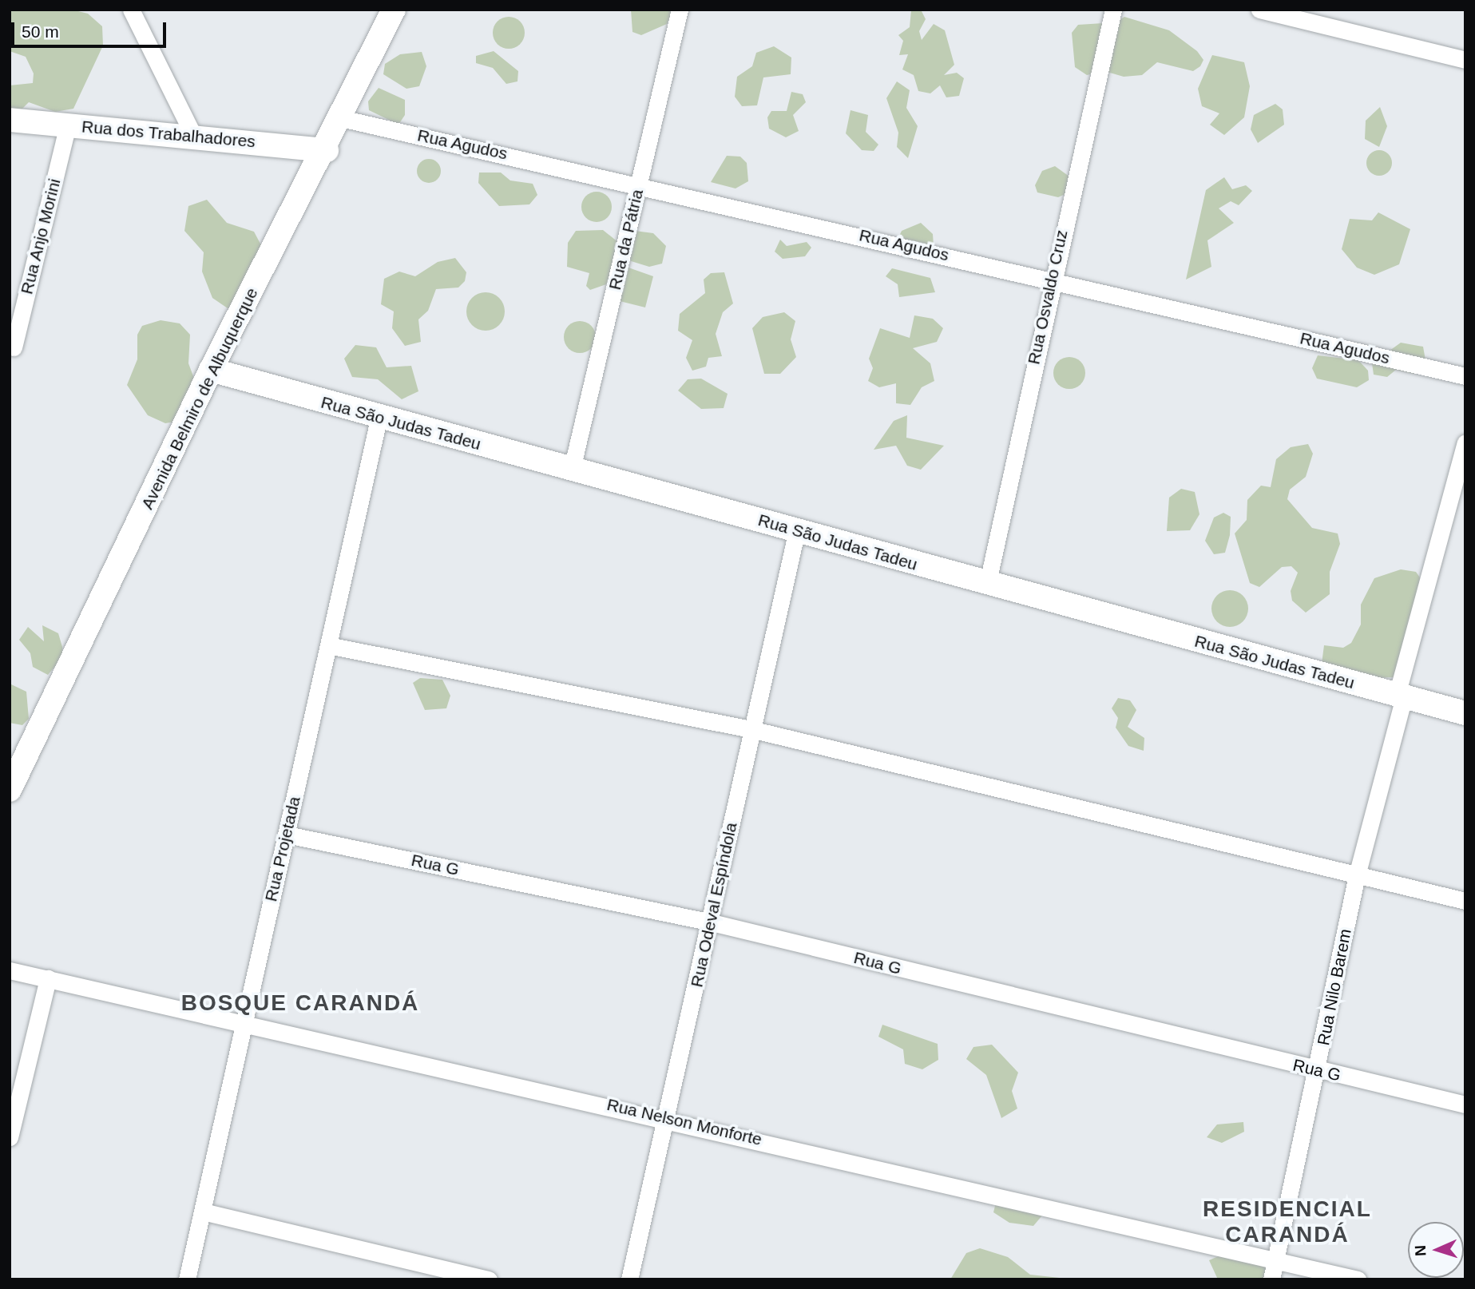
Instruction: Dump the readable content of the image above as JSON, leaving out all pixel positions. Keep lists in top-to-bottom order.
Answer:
{
  "streets": {
    "street": [
      "Rua dos Trabalhadores",
      "Rua Agudos",
      "Rua Anjo Morini",
      "Rua da Pátria",
      "Rua Osvaldo Cruz",
      "Avenida Belmiro de Albuquerque",
      "Rua São Judas Tadeu",
      "Rua Projetada",
      "Rua G",
      "Rua Odeval Espíndola",
      "Rua Nilo Barem",
      "Rua Nelson Monforte"
    ]
  },
  "crossings": [
    ["Rua dos Trabalhadores", "Rua Anjo Morini"],
    ["Rua dos Trabalhadores", "Avenida Belmiro de Albuquerque"],
    ["Rua Agudos", "Rua da Pátria"],
    ["Rua Agudos", "Rua Osvaldo Cruz"],
    ["Rua Agudos", "Avenida Belmiro de Albuquerque"],
    ["Rua da Pátria", "Rua São Judas Tadeu"],
    ["Rua Osvaldo Cruz", "Rua São Judas Tadeu"],
    ["Avenida Belmiro de Albuquerque", "Rua São Judas Tadeu"],
    ["Rua São Judas Tadeu", "Rua Projetada"],
    ["Rua São Judas Tadeu", "Rua Odeval Espíndola"],
    ["Rua São Judas Tadeu", "Rua Nilo Barem"],
    ["Rua Projetada", "Rua G"],
    ["Rua Projetada", "Rua Nelson Monforte"],
    ["Rua G", "Rua Odeval Espíndola"],
    ["Rua G", "Rua Nilo Barem"],
    ["Rua Odeval Espíndola", "Rua Nelson Monforte"],
    ["Rua Nilo Barem", "Rua Nelson Monforte"]
  ],
  "districts": ["BOSQUE CARANDÁ", "RESIDENCIAL CARANDÁ"],
  "scale_bar": "50 m",
  "north": "left"
}
